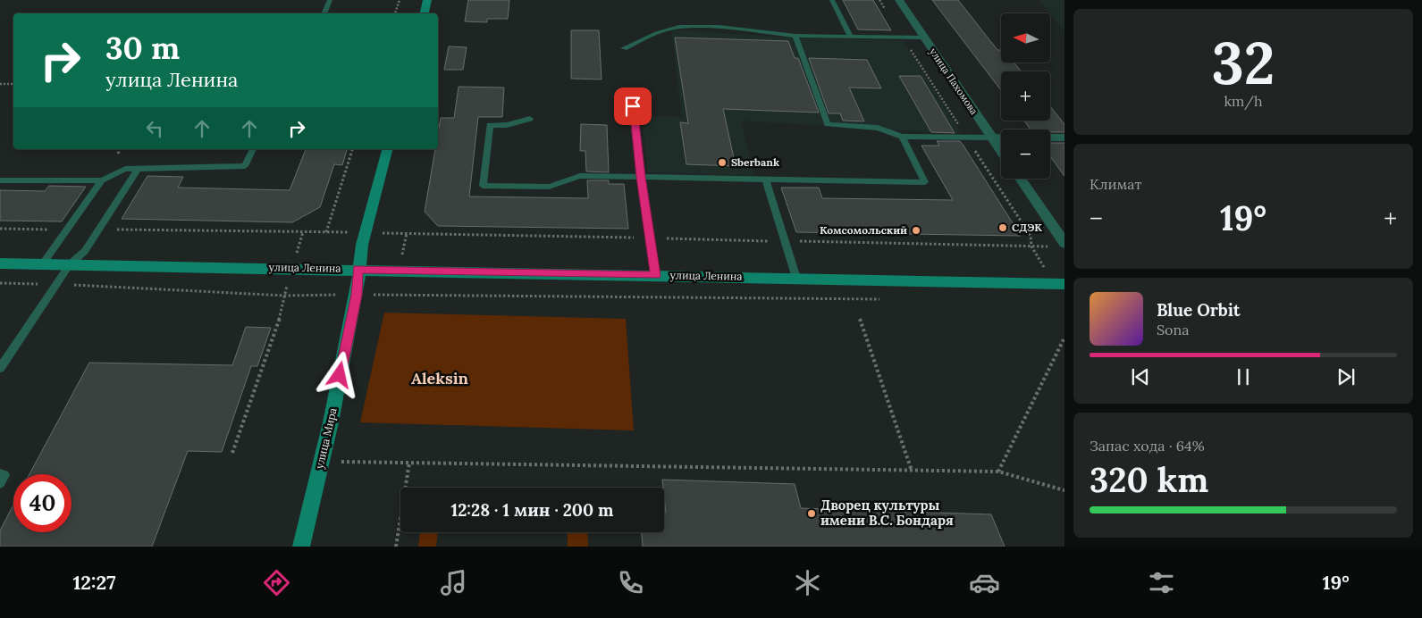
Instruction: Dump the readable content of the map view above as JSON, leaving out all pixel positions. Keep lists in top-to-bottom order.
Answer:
{
  "streets": {
    "street": ["улица Пахомова", "улица Ленина", "улица Мира"]
  },
  "crossings": [
    ["улица Ленина", "улица Мира"]
  ],
  "districts": ["Aleksin"],
  "places": [
    "Sberbank",
    "СДЭК",
    "Комсомольский",
    "Дворец культуры имени В.С. Бондаря"
  ],
  "north": "left",
  "page": {
    "tile": [
      ["32", "km/h"],
      "Климат",
      ["Запас хода · 64%", "320 km"]
    ],
    "map_buttons": ["+", "−"],
    "turn": ["30 m", "улица Ленина"],
    "heat": ["−", "19°", "+"],
    "song": ["Blue Orbit", "Sona"],
    "limit": "40",
    "trip": "12:28 · 1 мин · 200 m",
    "tabs": ["12:27", "19°"]
  }
}
